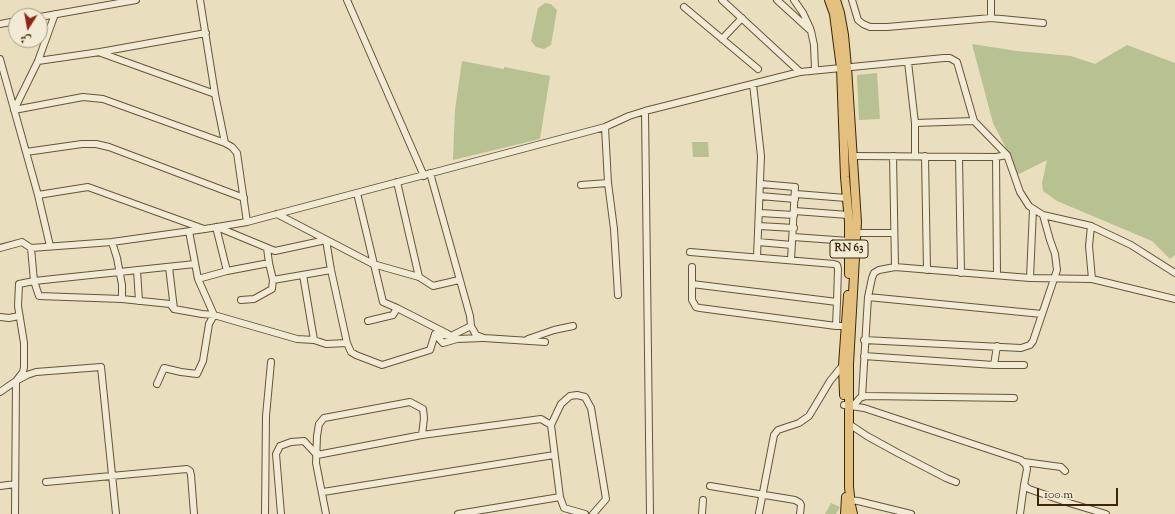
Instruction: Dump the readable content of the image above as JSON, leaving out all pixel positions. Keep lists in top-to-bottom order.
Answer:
{
  "streets": {
    "main road": ["RN 63"]
  },
  "scale_bar": "100 m",
  "north": "bottom"
}
